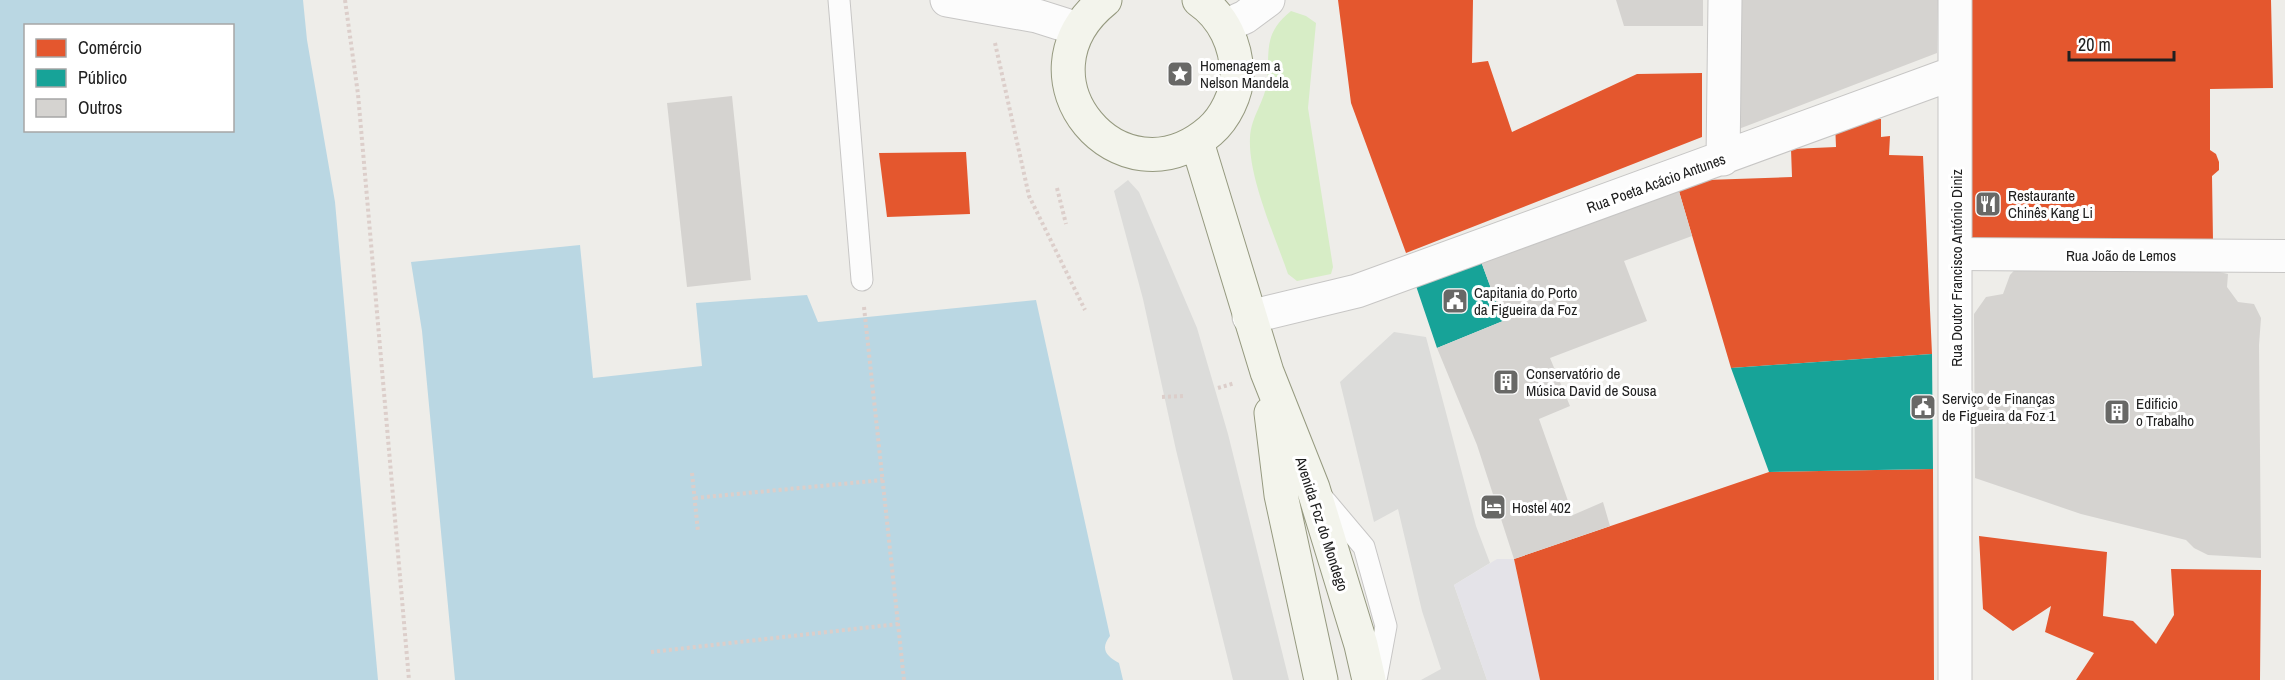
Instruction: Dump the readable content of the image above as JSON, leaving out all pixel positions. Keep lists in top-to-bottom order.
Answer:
{
  "streets": {
    "main road": ["Avenida Foz do Mondego"],
    "street": ["Rua Poeta Acácio Antunes", "Rua João de Lemos", "Rua Doutor Francisco António Diniz"]
  },
  "crossings": [
    ["Rua Poeta Acácio Antunes", "Rua Doutor Francisco António Diniz"],
    ["Rua Poeta Acácio Antunes", "Avenida Foz do Mondego"],
    ["Rua João de Lemos", "Rua Doutor Francisco António Diniz"]
  ],
  "places": {
    "place": ["Homenagem a Nelson Mandela"],
    "restaurant": ["Restaurante Chinês Kang Li"],
    "public building": ["Capitania do Porto da Figueira da Foz", "Serviço de Finanças de Figueira da Foz 1"],
    "building": ["Conservatório de Música David de Sousa", "Edificio o Trabalho"],
    "hotel": ["Hostel 402"]
  },
  "legend": ["Comércio", "Público", "Outros"],
  "scale_bar": "20 m"
}
